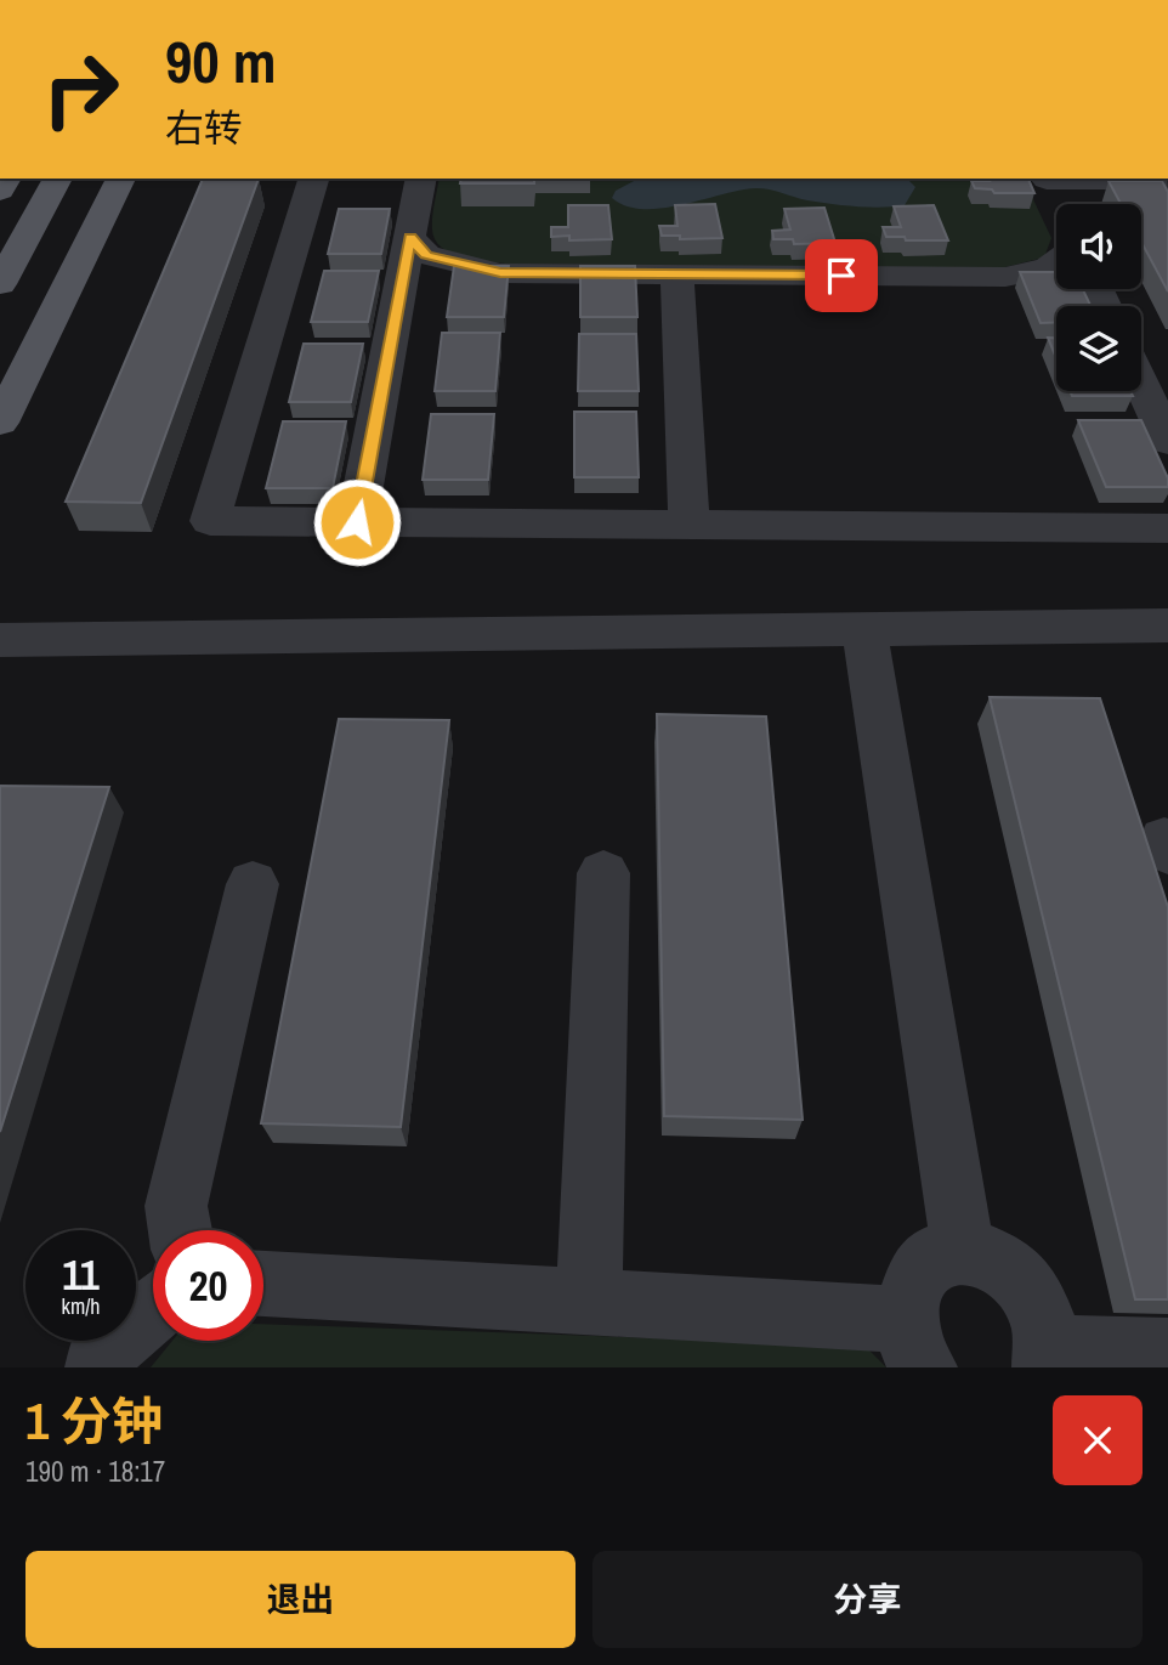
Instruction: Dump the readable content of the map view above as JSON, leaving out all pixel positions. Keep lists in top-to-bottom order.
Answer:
{
  "page": {
    "turn": ["90 m", "右转"],
    "speed": "11 km/h",
    "limit": "20",
    "heading": ["1 分钟", "190 m · 18:17"],
    "buttons": ["退出", "分享"]
  }
}
